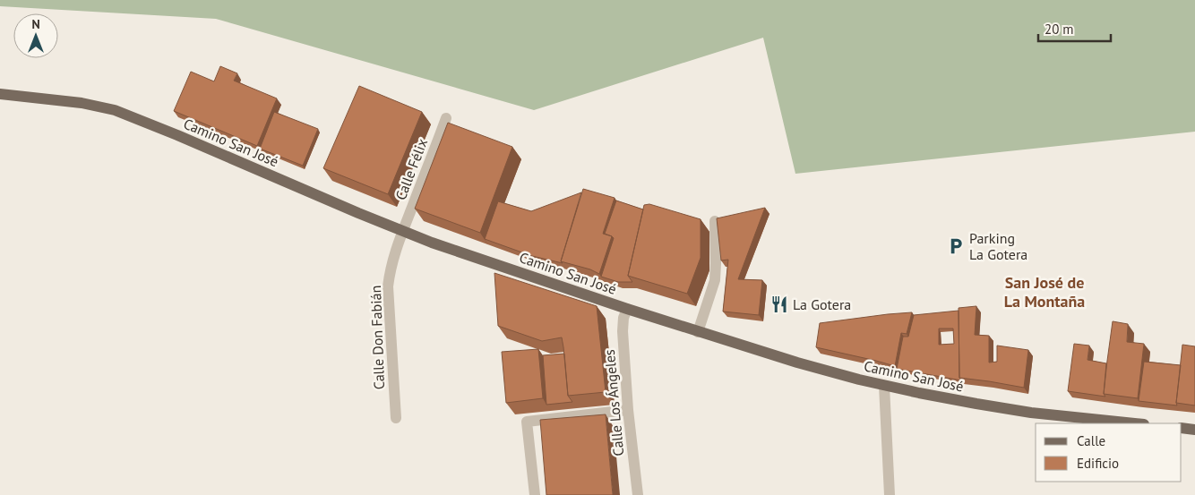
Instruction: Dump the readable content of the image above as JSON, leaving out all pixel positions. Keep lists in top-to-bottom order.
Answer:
{
  "streets": {
    "main road": ["Camino San José"],
    "street": ["Calle Félix", "Calle Don Fabián", "Calle Los Ángeles"]
  },
  "crossings": [
    ["Camino San José", "Calle Félix"],
    ["Camino San José", "Calle Don Fabián"],
    ["Camino San José", "Calle Los Ángeles"],
    ["Calle Félix", "Calle Don Fabián"]
  ],
  "districts": ["San José de La Montaña"],
  "places": {
    "parking": ["Parking La Gotera"],
    "restaurant": ["La Gotera"]
  },
  "legend": ["Calle", "Edificio"],
  "scale_bar": "20 m",
  "north": "top"
}
